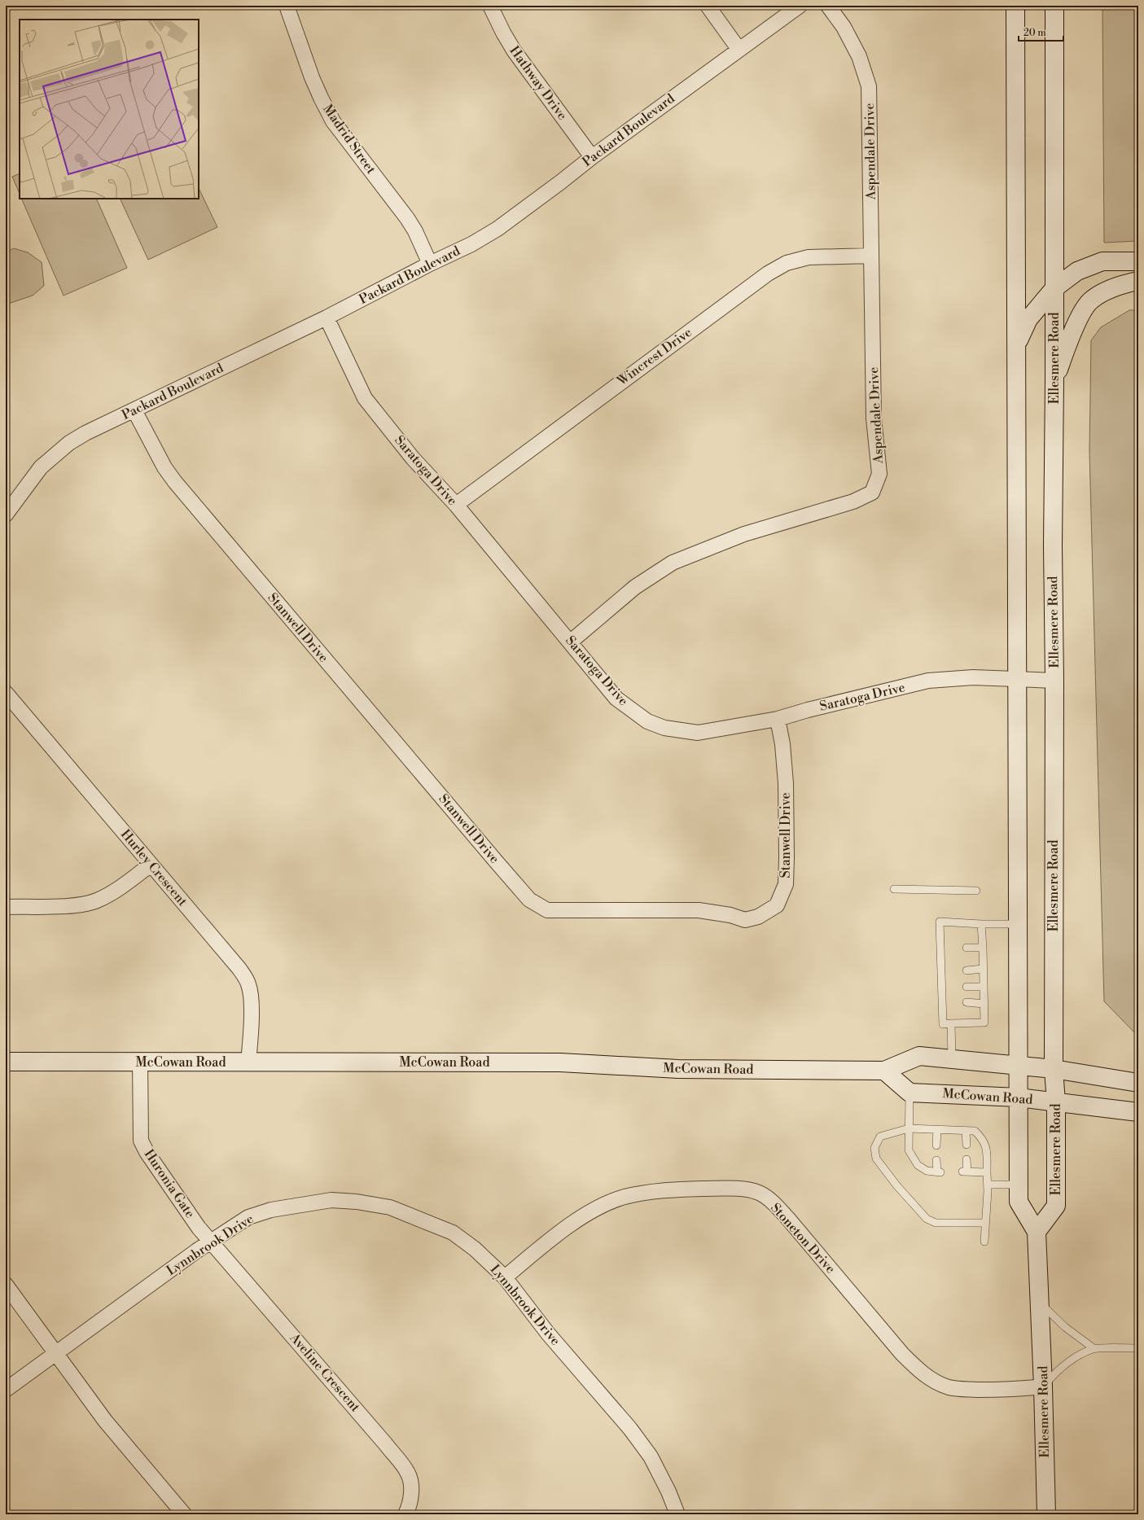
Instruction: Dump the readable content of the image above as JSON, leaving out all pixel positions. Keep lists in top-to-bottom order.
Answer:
{
  "streets": {
    "main road": ["Ellesmere Road", "McCowan Road"],
    "street": [
      "Hathway Drive",
      "Packard Boulevard",
      "Madrid Street",
      "Aspendale Drive",
      "Wincrest Drive",
      "Saratoga Drive",
      "Stanwell Drive",
      "Hurley Crescent",
      "Huronia Gate",
      "Stoneton Drive",
      "Lynnbrook Drive",
      "Aveline Crescent"
    ]
  },
  "crossings": [
    ["Hathway Drive", "Packard Boulevard"],
    ["Packard Boulevard", "Madrid Street"],
    ["Packard Boulevard", "Saratoga Drive"],
    ["Packard Boulevard", "Stanwell Drive"],
    ["Aspendale Drive", "Wincrest Drive"],
    ["Aspendale Drive", "Saratoga Drive"],
    ["Wincrest Drive", "Saratoga Drive"],
    ["Ellesmere Road", "Saratoga Drive"],
    ["Ellesmere Road", "McCowan Road"],
    ["Ellesmere Road", "Stoneton Drive"],
    ["Saratoga Drive", "Stanwell Drive"],
    ["Hurley Crescent", "McCowan Road"],
    ["McCowan Road", "Huronia Gate"],
    ["Huronia Gate", "Lynnbrook Drive"],
    ["Huronia Gate", "Aveline Crescent"],
    ["Stoneton Drive", "Lynnbrook Drive"],
    ["Lynnbrook Drive", "Aveline Crescent"]
  ],
  "scale_bar": "20 m"
}
